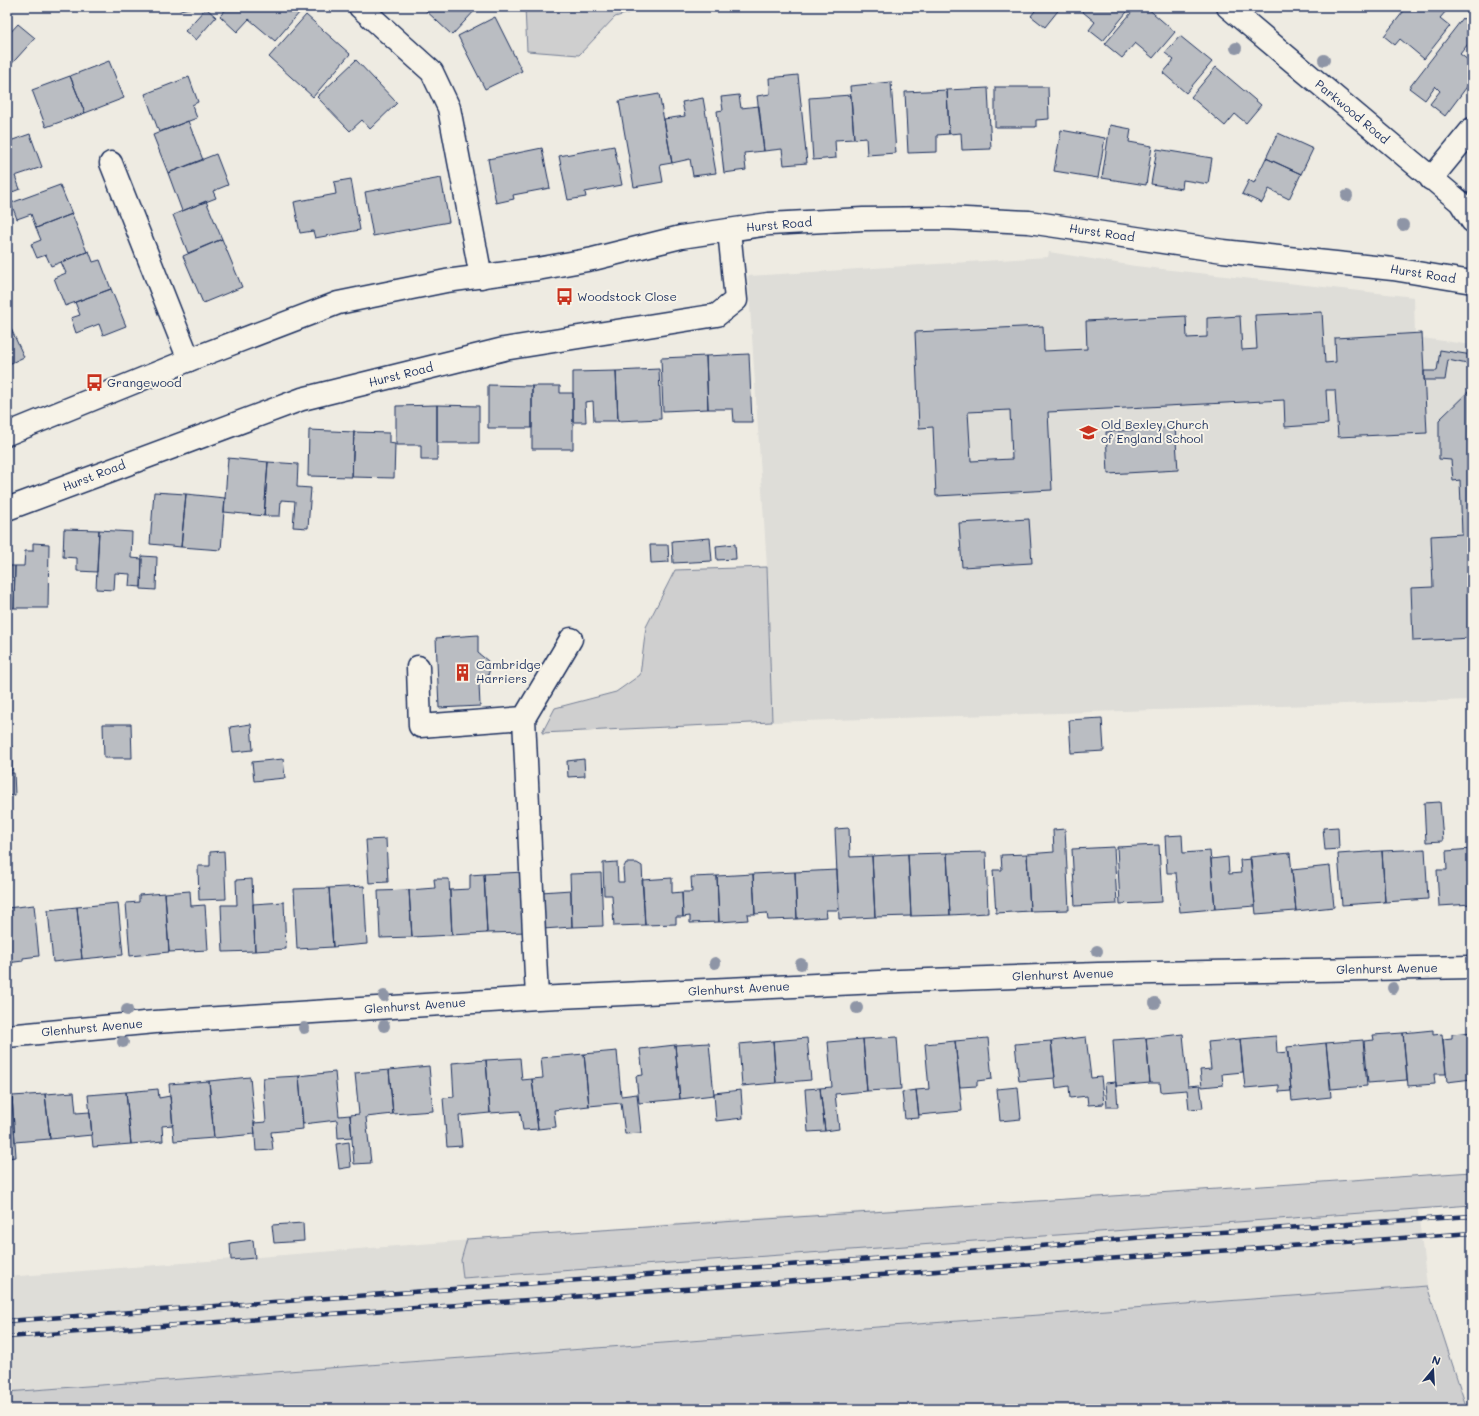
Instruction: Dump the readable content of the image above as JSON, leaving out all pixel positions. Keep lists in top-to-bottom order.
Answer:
{
  "streets": {
    "street": ["Parkwood Road", "Hurst Road", "Glenhurst Avenue"]
  },
  "places": {
    "bus stop": ["Woodstock Close", "Grangewood"],
    "school or university": ["Old Bexley Church of England School"],
    "building": ["Cambridge Harriers"]
  },
  "north": "top"
}
